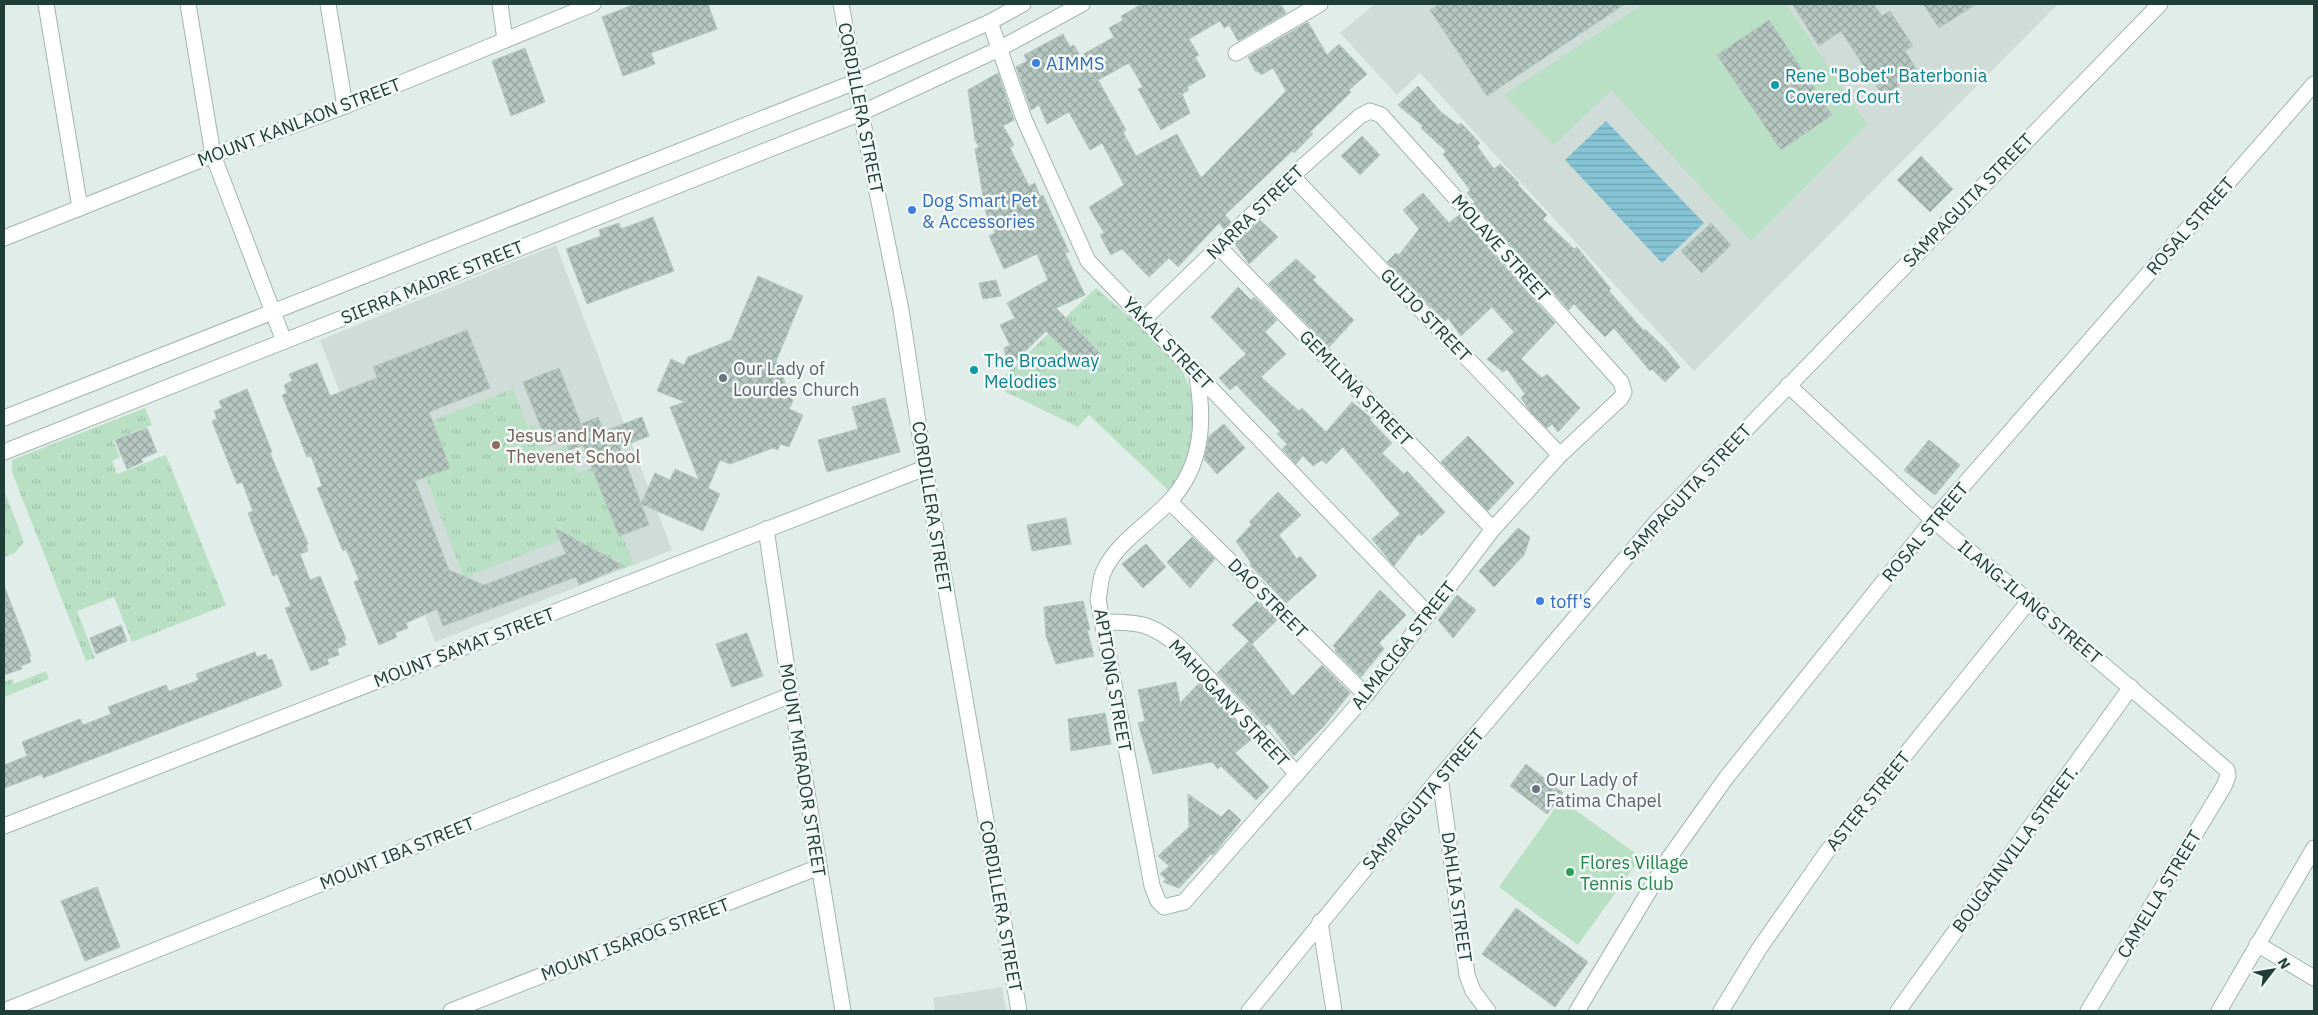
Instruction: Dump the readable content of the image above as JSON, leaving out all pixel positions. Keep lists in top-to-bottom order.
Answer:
{
  "streets": {
    "street": [
      "CORDILLERA STREET",
      "MOUNT KANLAON STREET",
      "SAMPAGUITA STREET",
      "NARRA STREET",
      "ROSAL STREET",
      "MOLAVE STREET",
      "SIERRA MADRE STREET",
      "GUIJO STREET",
      "YAKAL STREET",
      "GEMILINA STREET",
      "DAO STREET",
      "ILANG-ILANG STREET",
      "ALMACIGA STREET",
      "MOUNT SAMAT STREET",
      "APITONG STREET",
      "MAHOGANY STREET",
      "MOUNT MIRADOR STREET",
      "ASTER STREET",
      "BOUGAINVILLA STREET.",
      "MOUNT IBA STREET",
      "CAMELLA STREET",
      "DAHLIA STREET",
      "MOUNT ISAROG STREET"
    ]
  },
  "crossings": [
    ["CORDILLERA STREET", "SIERRA MADRE STREET"],
    ["CORDILLERA STREET", "MOUNT SAMAT STREET"],
    ["SAMPAGUITA STREET", "ILANG-ILANG STREET"],
    ["SAMPAGUITA STREET", "DAHLIA STREET"],
    ["NARRA STREET", "MOLAVE STREET"],
    ["NARRA STREET", "GUIJO STREET"],
    ["NARRA STREET", "YAKAL STREET"],
    ["NARRA STREET", "GEMILINA STREET"],
    ["ROSAL STREET", "ILANG-ILANG STREET"],
    ["MOLAVE STREET", "ALMACIGA STREET"],
    ["SIERRA MADRE STREET", "YAKAL STREET"],
    ["GUIJO STREET", "ALMACIGA STREET"],
    ["YAKAL STREET", "ALMACIGA STREET"],
    ["YAKAL STREET", "APITONG STREET"],
    ["GEMILINA STREET", "ALMACIGA STREET"],
    ["DAO STREET", "ALMACIGA STREET"],
    ["DAO STREET", "APITONG STREET"],
    ["ILANG-ILANG STREET", "ASTER STREET"],
    ["ILANG-ILANG STREET", "BOUGAINVILLA STREET."],
    ["ILANG-ILANG STREET", "CAMELLA STREET"],
    ["ALMACIGA STREET", "APITONG STREET"],
    ["ALMACIGA STREET", "MAHOGANY STREET"],
    ["MOUNT SAMAT STREET", "MOUNT MIRADOR STREET"],
    ["APITONG STREET", "MAHOGANY STREET"],
    ["MOUNT MIRADOR STREET", "MOUNT IBA STREET"],
    ["MOUNT MIRADOR STREET", "MOUNT ISAROG STREET"]
  ],
  "places": [
    "AIMMS",
    "Rene \"Bobet\" Baterbonia Covered Court",
    "Dog Smart Pet & Accessories",
    "The Broadway Melodies",
    "Our Lady of Lourdes Church",
    "Jesus and Mary Thevenet School",
    "toff's",
    "Our Lady of Fatima Chapel",
    "Flores Village Tennis Club"
  ],
  "north": "top right"
}
